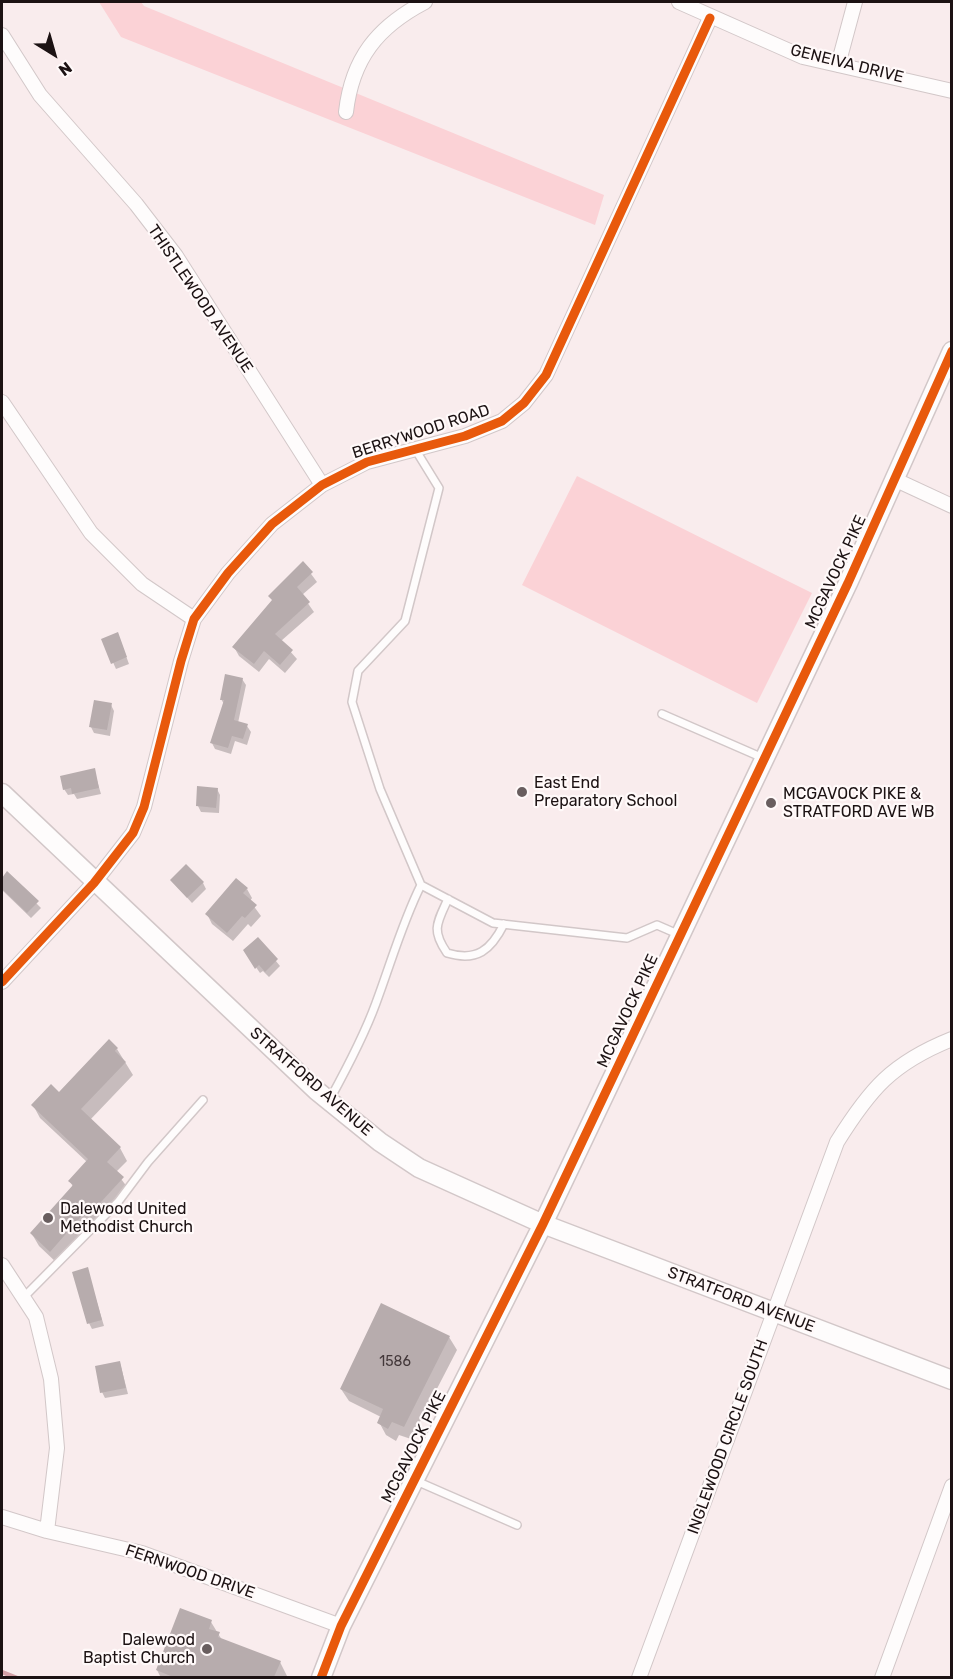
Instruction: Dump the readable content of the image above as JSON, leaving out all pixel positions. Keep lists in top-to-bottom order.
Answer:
{
  "streets": {
    "street": [
      "GENEIVA DRIVE",
      "THISTLEWOOD AVENUE",
      "BERRYWOOD ROAD",
      "MCGAVOCK PIKE",
      "STRATFORD AVENUE",
      "INGLEWOOD CIRCLE SOUTH",
      "FERNWOOD DRIVE"
    ]
  },
  "crossings": [
    ["GENEIVA DRIVE", "BERRYWOOD ROAD"],
    ["THISTLEWOOD AVENUE", "BERRYWOOD ROAD"],
    ["BERRYWOOD ROAD", "STRATFORD AVENUE"],
    ["MCGAVOCK PIKE", "STRATFORD AVENUE"],
    ["MCGAVOCK PIKE", "FERNWOOD DRIVE"],
    ["STRATFORD AVENUE", "INGLEWOOD CIRCLE SOUTH"]
  ],
  "places": [
    "East End Preparatory School",
    "MCGAVOCK PIKE & STRATFORD AVE WB",
    "Dalewood United Methodist Church",
    "Dalewood Baptist Church"
  ],
  "house_numbers": ["1586"],
  "north": "bottom right"
}
